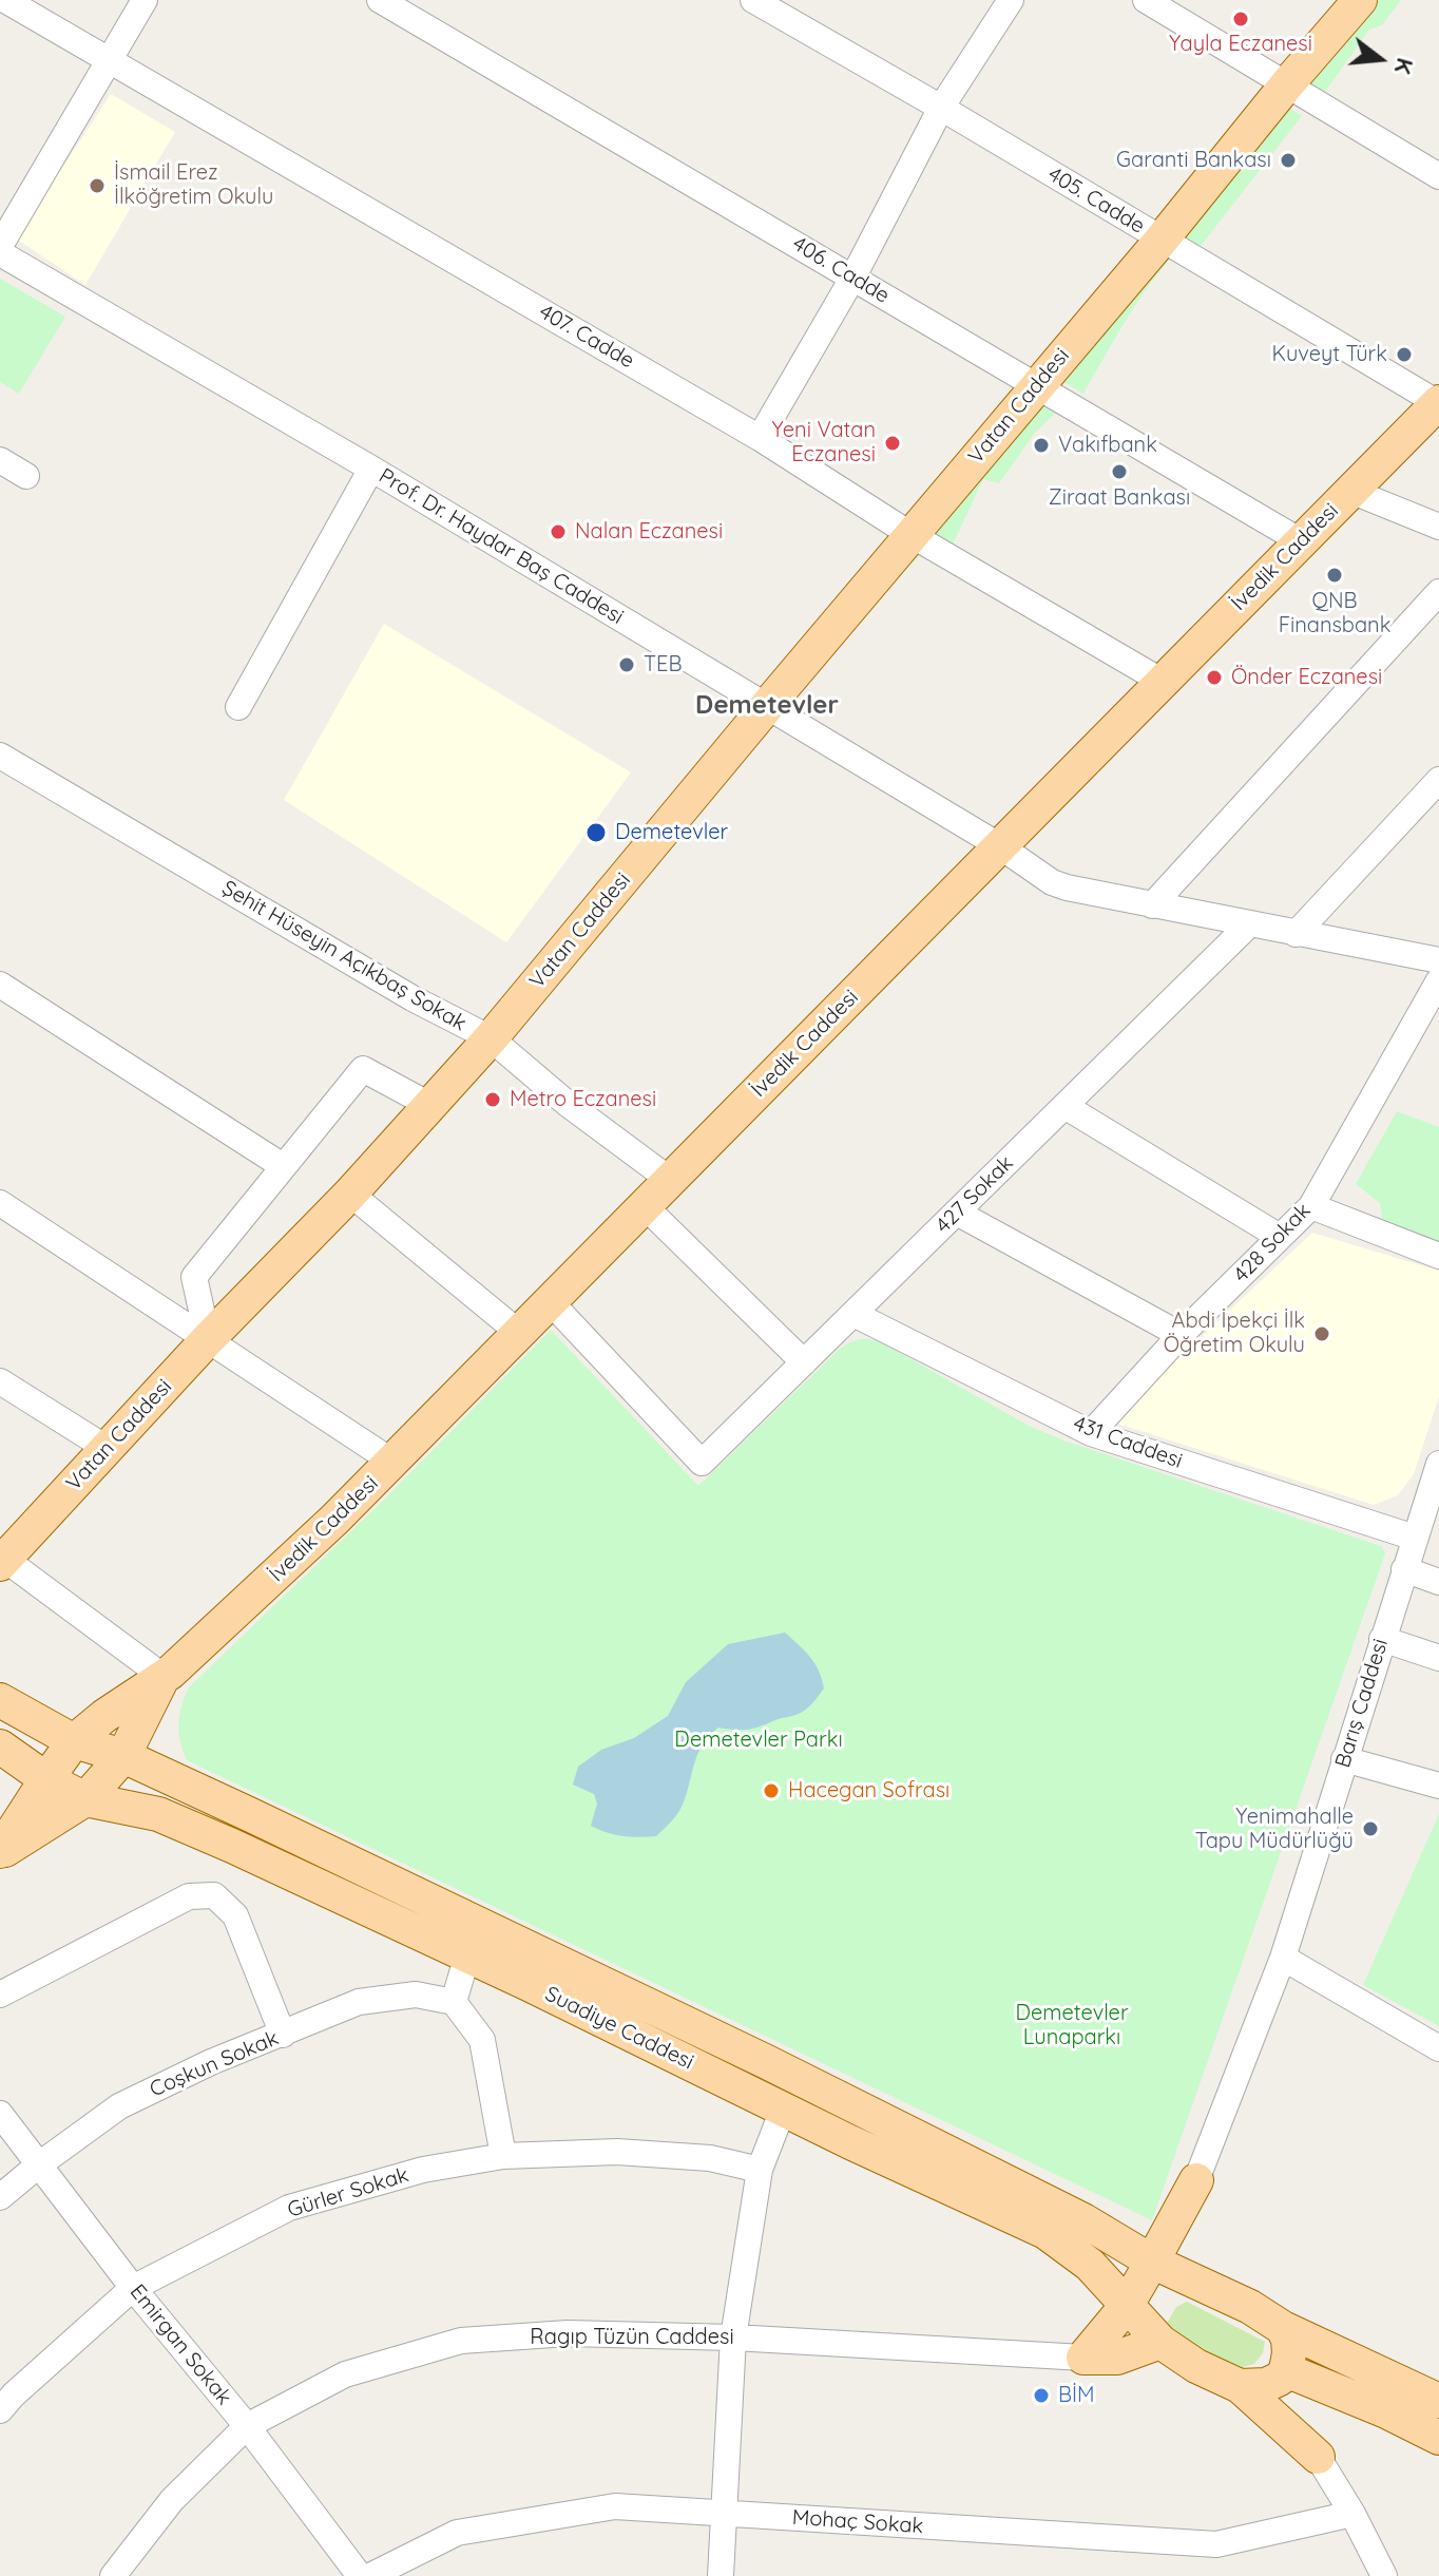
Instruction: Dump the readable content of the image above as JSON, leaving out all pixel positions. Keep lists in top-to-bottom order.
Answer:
{
  "streets": {
    "main road": [
      "Vatan Caddesi",
      "İvedik Caddesi",
      "Barış Caddesi",
      "Suadiye Caddesi",
      "Ragıp Tüzün Caddesi"
    ],
    "street": [
      "405. Cadde",
      "406. Cadde",
      "407. Cadde",
      "Prof. Dr. Haydar Baş Caddesi",
      "Şehit Hüseyin Açıkbaş Sokak",
      "427 Sokak",
      "428 Sokak",
      "431 Caddesi",
      "Coşkun Sokak",
      "Gürler Sokak",
      "Emirgan Sokak",
      "Mohaç Sokak"
    ]
  },
  "crossings": [
    ["405. Cadde", "Vatan Caddesi"],
    ["405. Cadde", "İvedik Caddesi"],
    ["406. Cadde", "Vatan Caddesi"],
    ["406. Cadde", "İvedik Caddesi"],
    ["407. Cadde", "Vatan Caddesi"],
    ["407. Cadde", "İvedik Caddesi"],
    ["Vatan Caddesi", "Prof. Dr. Haydar Baş Caddesi"],
    ["Vatan Caddesi", "Şehit Hüseyin Açıkbaş Sokak"],
    ["Prof. Dr. Haydar Baş Caddesi", "İvedik Caddesi"],
    ["Prof. Dr. Haydar Baş Caddesi", "427 Sokak"],
    ["İvedik Caddesi", "Şehit Hüseyin Açıkbaş Sokak"],
    ["İvedik Caddesi", "427 Sokak"],
    ["İvedik Caddesi", "Suadiye Caddesi"],
    ["427 Sokak", "431 Caddesi"],
    ["428 Sokak", "431 Caddesi"],
    ["431 Caddesi", "Barış Caddesi"],
    ["Barış Caddesi", "Suadiye Caddesi"],
    ["Suadiye Caddesi", "Ragıp Tüzün Caddesi"],
    ["Coşkun Sokak", "Emirgan Sokak"],
    ["Gürler Sokak", "Emirgan Sokak"],
    ["Ragıp Tüzün Caddesi", "Emirgan Sokak"]
  ],
  "districts": ["Demetevler"],
  "parks": ["Demetevler Parkı", "Demetevler Lunaparkı"],
  "places": [
    "Yayla Eczanesi",
    "Garanti Bankası",
    "İsmail Erez İlköğretim Okulu",
    "Kuveyt Türk",
    "Yeni Vatan Eczanesi",
    "Vakıfbank",
    "Ziraat Bankası",
    "Nalan Eczanesi",
    "QNB Finansbank",
    "TEB",
    "Önder Eczanesi",
    "Demetevler",
    "Metro Eczanesi",
    "Abdi İpekçi İlk Öğretim Okulu",
    "Hacegan Sofrası",
    "Yenimahalle Tapu Müdürlüğü",
    "BİM"
  ],
  "north": "right"
}
